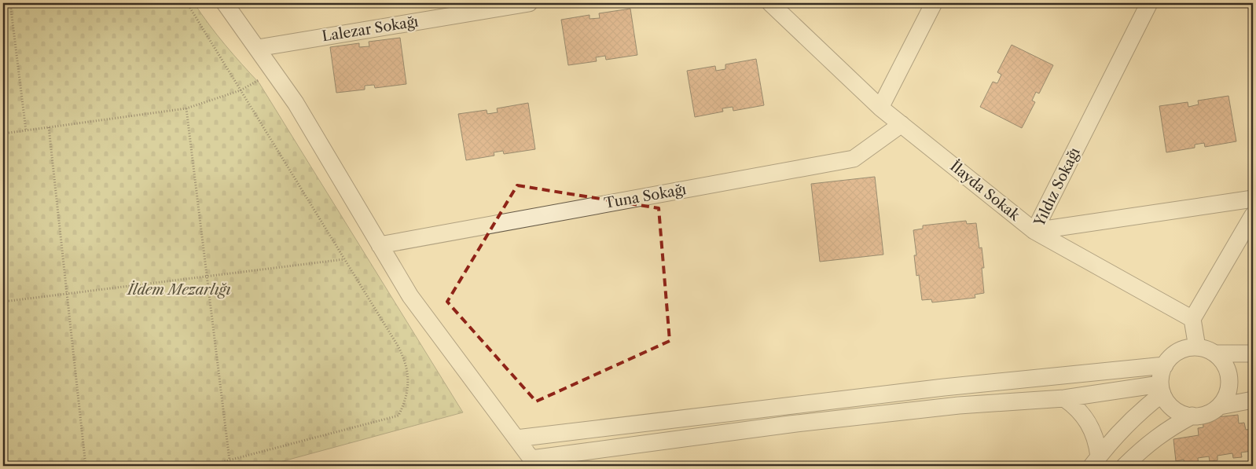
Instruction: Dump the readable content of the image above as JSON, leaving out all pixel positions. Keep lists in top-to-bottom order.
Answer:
{
  "streets": {
    "street": [
      "Lalezar Sokağı",
      "Yıldız Sokağı",
      "İlayda Sokak",
      "Tuna Sokağı"
    ]
  },
  "crossings": [
    ["Yıldız Sokağı", "İlayda Sokak"],
    ["İlayda Sokak", "Tuna Sokağı"]
  ],
  "parks": ["İldem Mezarlığı"]
}
